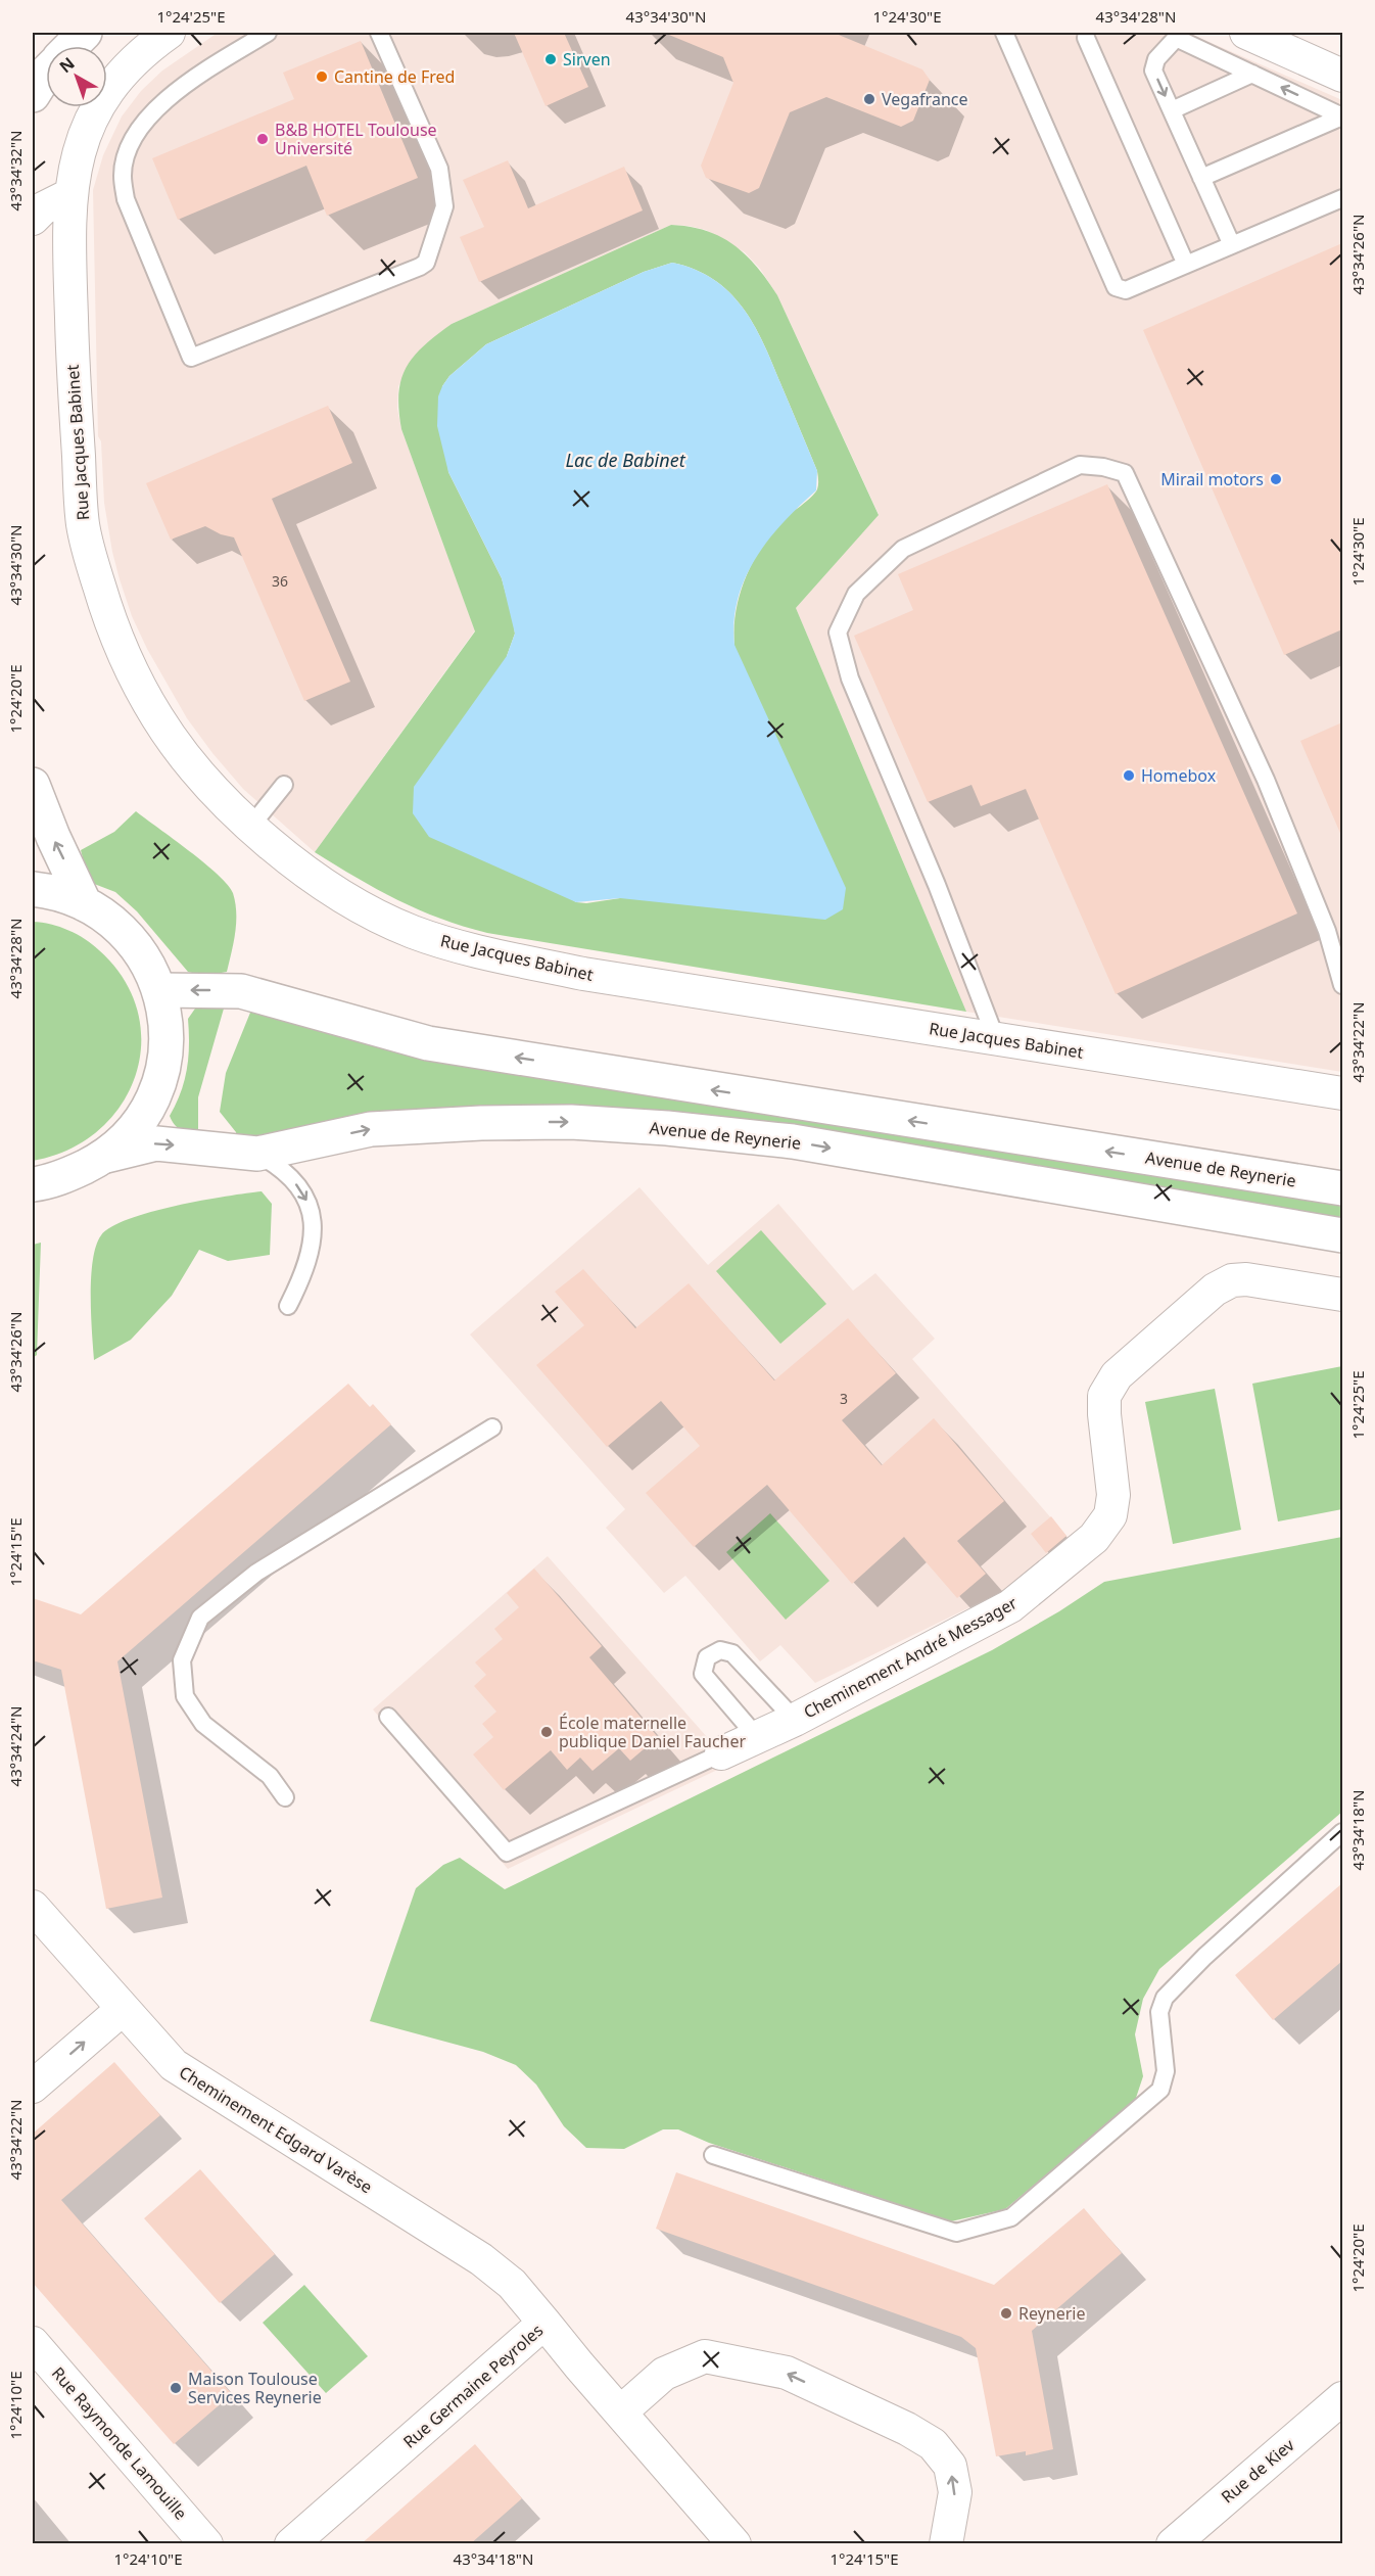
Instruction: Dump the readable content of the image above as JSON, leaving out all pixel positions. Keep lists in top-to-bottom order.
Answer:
{
  "streets": {
    "main road": ["Avenue de Reynerie"],
    "street": [
      "Rue Jacques Babinet",
      "Cheminement André Messager",
      "Cheminement Edgard Varèse",
      "Rue Germaine Peyroles",
      "Rue Raymonde Lamouille",
      "Rue de Kiev"
    ]
  },
  "crossings": [
    ["Cheminement Edgard Varèse", "Rue Germaine Peyroles"]
  ],
  "water": ["Lac de Babinet"],
  "places": [
    "Sirven",
    "Cantine de Fred",
    "Vegafrance",
    "B&B HOTEL Toulouse Université",
    "Mirail motors",
    "Homebox",
    "École maternelle publique Daniel Faucher",
    "Reynerie",
    "Maison Toulouse Services Reynerie"
  ],
  "house_numbers": ["36", "3"],
  "north": "top left",
  "coordinates": [
    "1°24'25\"E",
    "43°34'30\"N",
    "1°24'30\"E",
    "43°34'28\"N",
    "43°34'32\"N",
    "43°34'26\"N",
    "1°24'20\"E",
    "43°34'22\"N",
    "1°24'15\"E",
    "43°34'24\"N",
    "43°34'18\"N",
    "1°24'10\"E"
  ]
}
